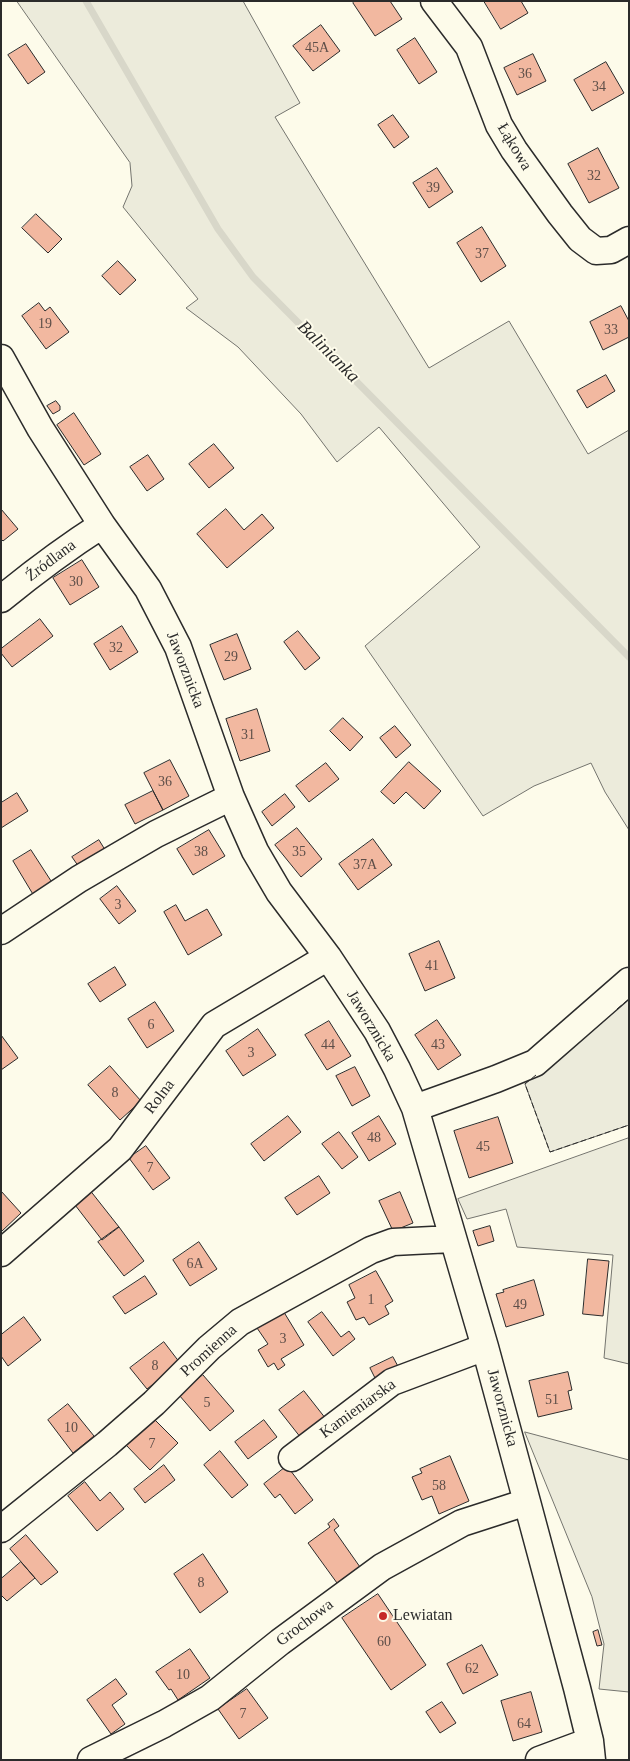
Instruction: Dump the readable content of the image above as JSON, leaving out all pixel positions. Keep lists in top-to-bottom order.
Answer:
{
  "streets": {
    "street": [
      "Łąkowa",
      "Źródlana",
      "Jaworznicka",
      "Rolna",
      "Promienna",
      "Kamieniarska",
      "Grochowa"
    ]
  },
  "crossings": [
    ["Źródlana", "Jaworznicka"],
    ["Jaworznicka", "Rolna"],
    ["Jaworznicka", "Promienna"],
    ["Jaworznicka", "Kamieniarska"],
    ["Jaworznicka", "Grochowa"]
  ],
  "water": ["Balinianka"],
  "places": ["Lewiatan"],
  "house_numbers": [
    "45A",
    "36",
    "34",
    "32",
    "39",
    "37",
    "19",
    "33",
    "30",
    "32",
    "29",
    "31",
    "36",
    "38",
    "35",
    "37A",
    "3",
    "41",
    "6",
    "44",
    "43",
    "3",
    "8",
    "48",
    "45",
    "7",
    "6A",
    "1",
    "49",
    "3",
    "8",
    "51",
    "5",
    "10",
    "7",
    "58",
    "8",
    "60",
    "62",
    "10",
    "7",
    "64"
  ]
}
